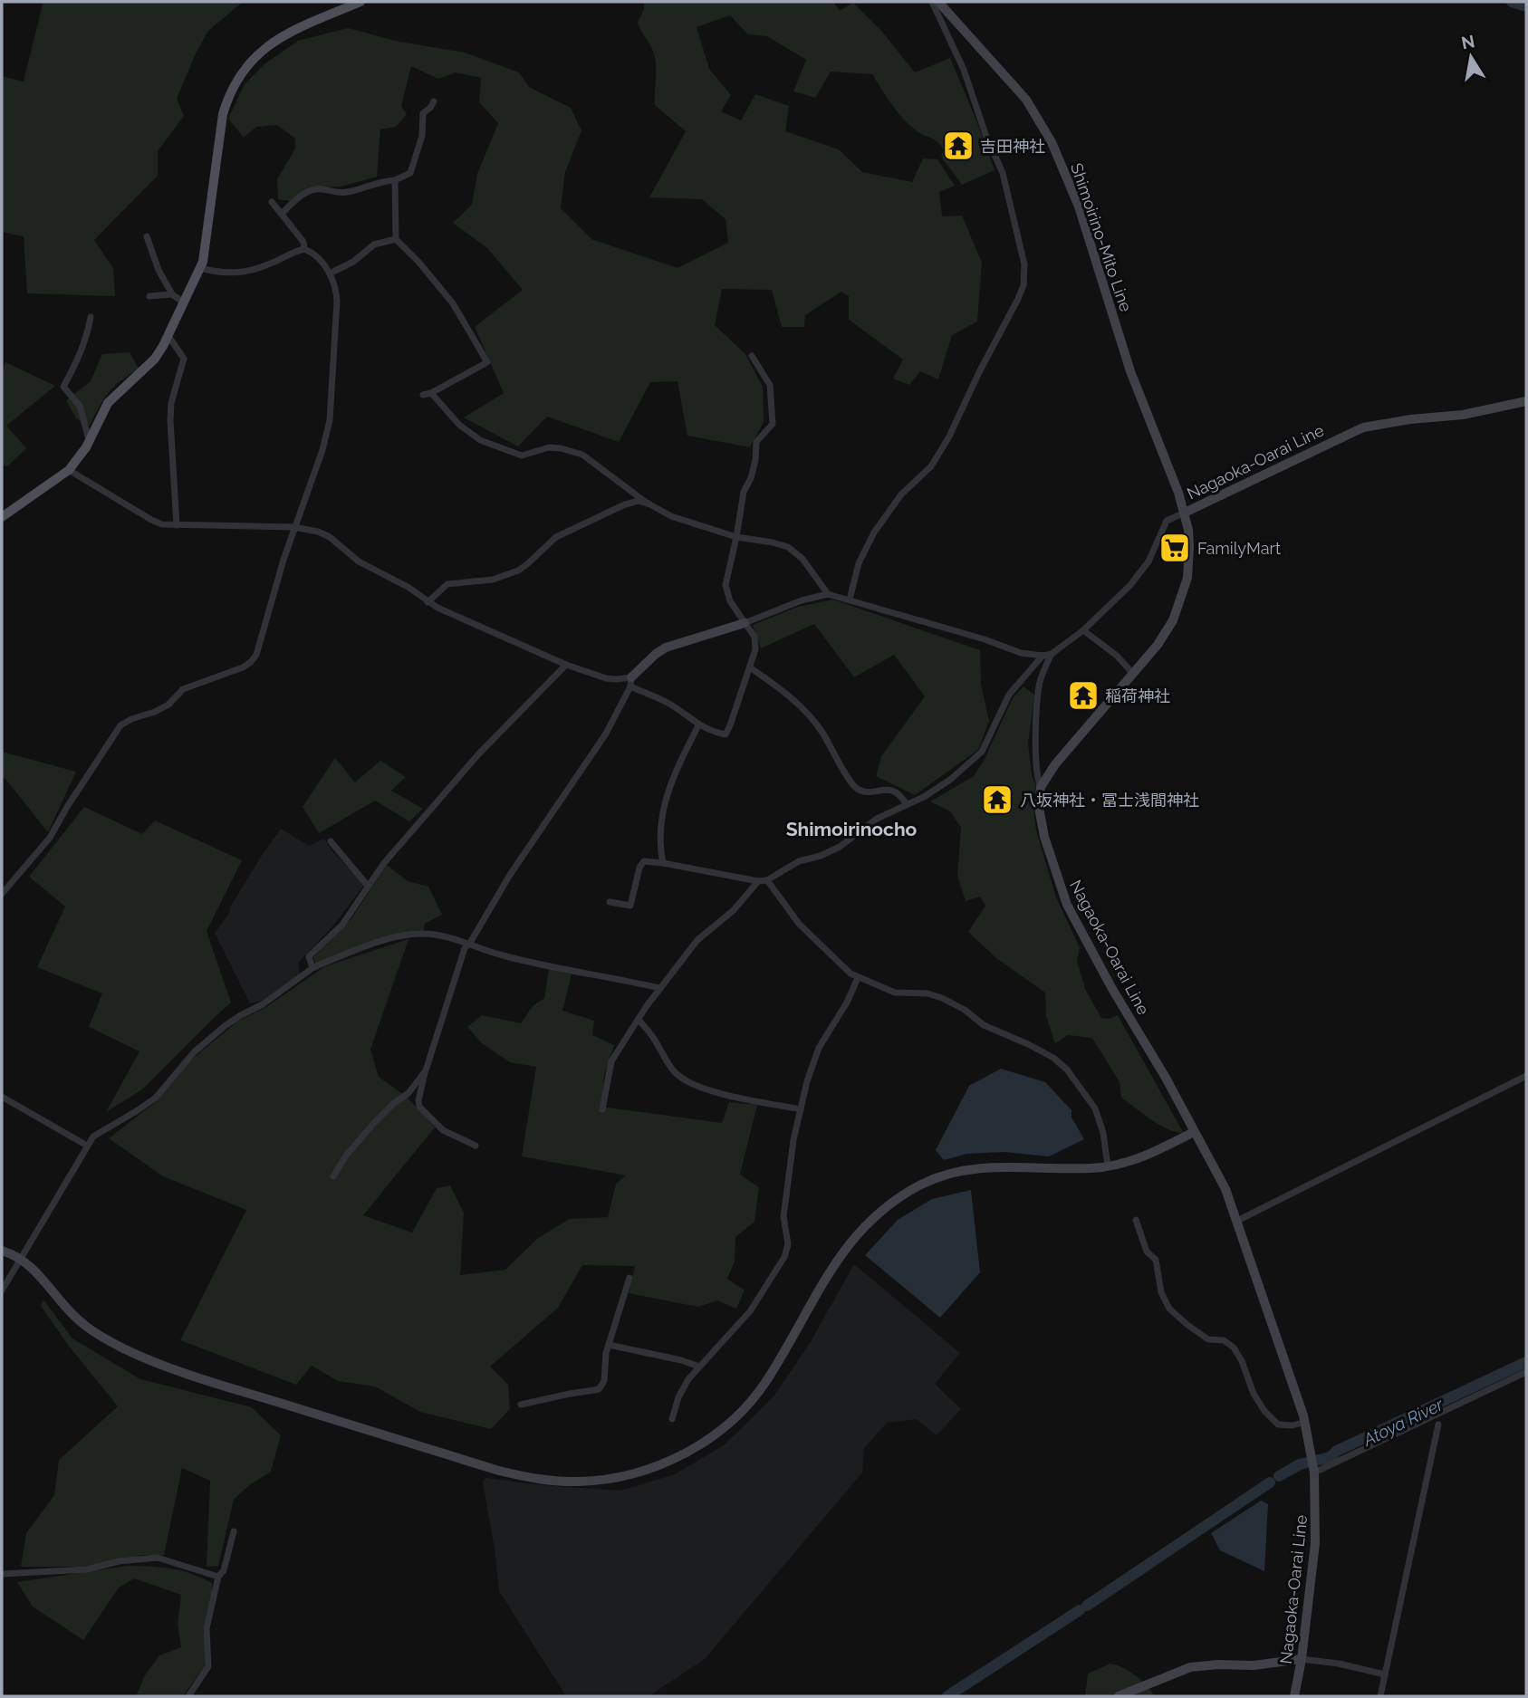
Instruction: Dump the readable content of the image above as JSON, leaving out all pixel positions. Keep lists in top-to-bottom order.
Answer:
{
  "streets": {
    "main road": ["Shimoirino-Mito Line", "Nagaoka-Oarai Line"]
  },
  "crossings": [
    ["Shimoirino-Mito Line", "Nagaoka-Oarai Line"]
  ],
  "districts": ["Shimoirinocho"],
  "water": ["Atoya River"],
  "places": {
    "temple": ["吉田神社", "稲荷神社", "八坂神社・冨士浅間神社"],
    "supermarket": ["FamilyMart"]
  },
  "north": "top"
}
